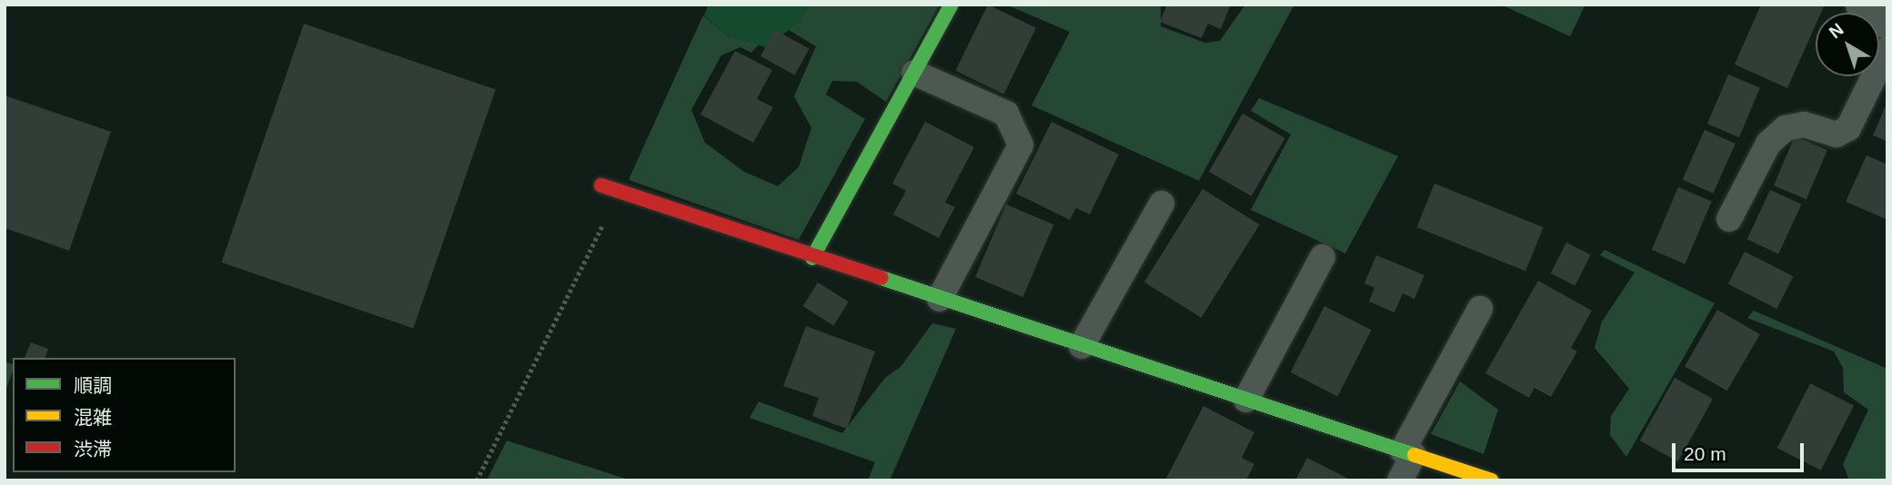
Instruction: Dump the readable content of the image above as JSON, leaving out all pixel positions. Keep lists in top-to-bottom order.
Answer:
{
  "legend": ["順調", "混雑", "渋滞"],
  "scale_bar": "20 m",
  "north": "top left"
}
